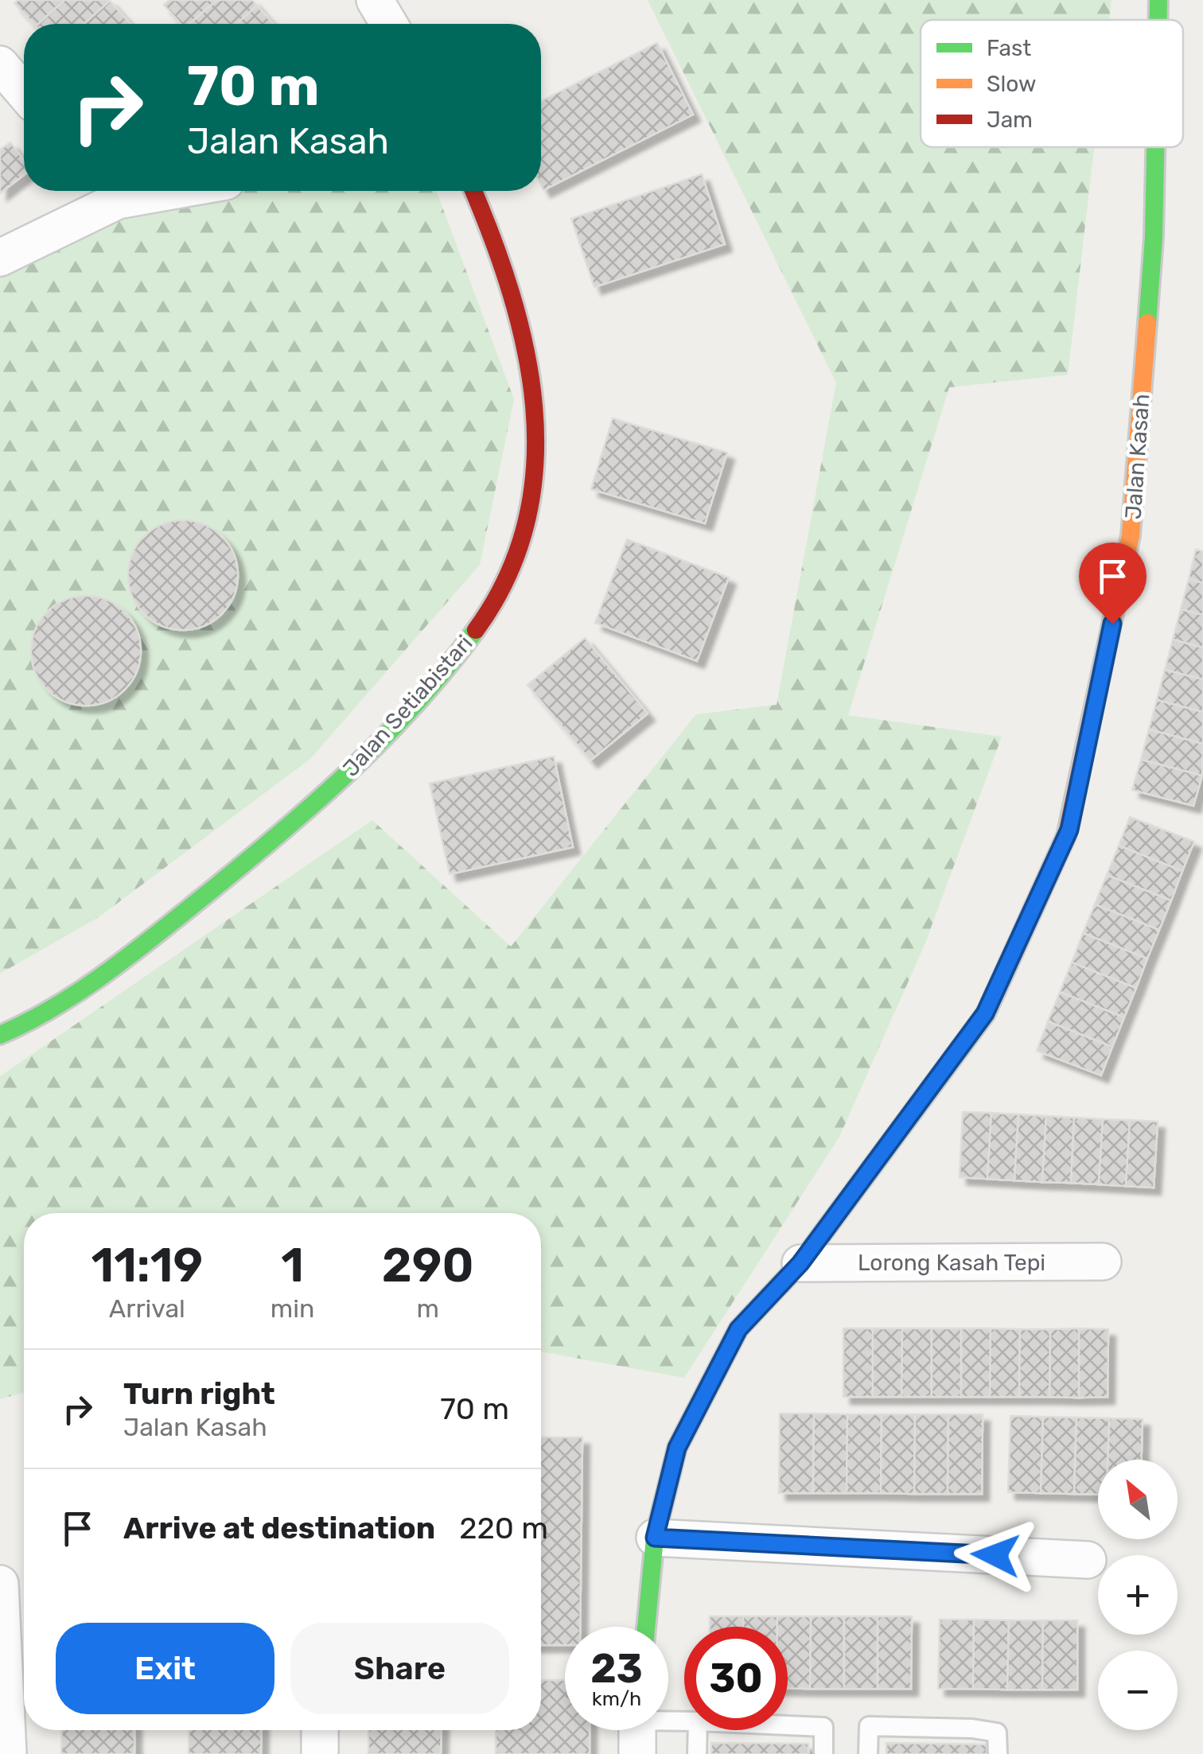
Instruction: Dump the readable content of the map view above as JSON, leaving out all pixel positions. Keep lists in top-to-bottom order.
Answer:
{
  "streets": {
    "street": ["Jalan Kasah", "Jalan Setiabistari", "Lorong Kasah Tepi"]
  },
  "crossings": [
    ["Jalan Kasah", "Lorong Kasah Tepi"]
  ],
  "legend": ["Fast", "Slow", "Jam"],
  "north": "top left",
  "page": {
    "turn": ["70 m", "Jalan Kasah"],
    "eta": [
      "11:19",
      "Arrival",
      "1",
      "min",
      "290",
      "m"
    ],
    "list": [
      {
        "name": "Turn right",
        "note": "Jalan Kasah",
        "value": "70 m"
      },
      {
        "name": "Arrive at destination",
        "value": "220 m"
      }
    ],
    "map_buttons": ["+", "−"],
    "buttons": ["Exit", "Share"],
    "speed": "23 km/h",
    "limit": "30"
  }
}
